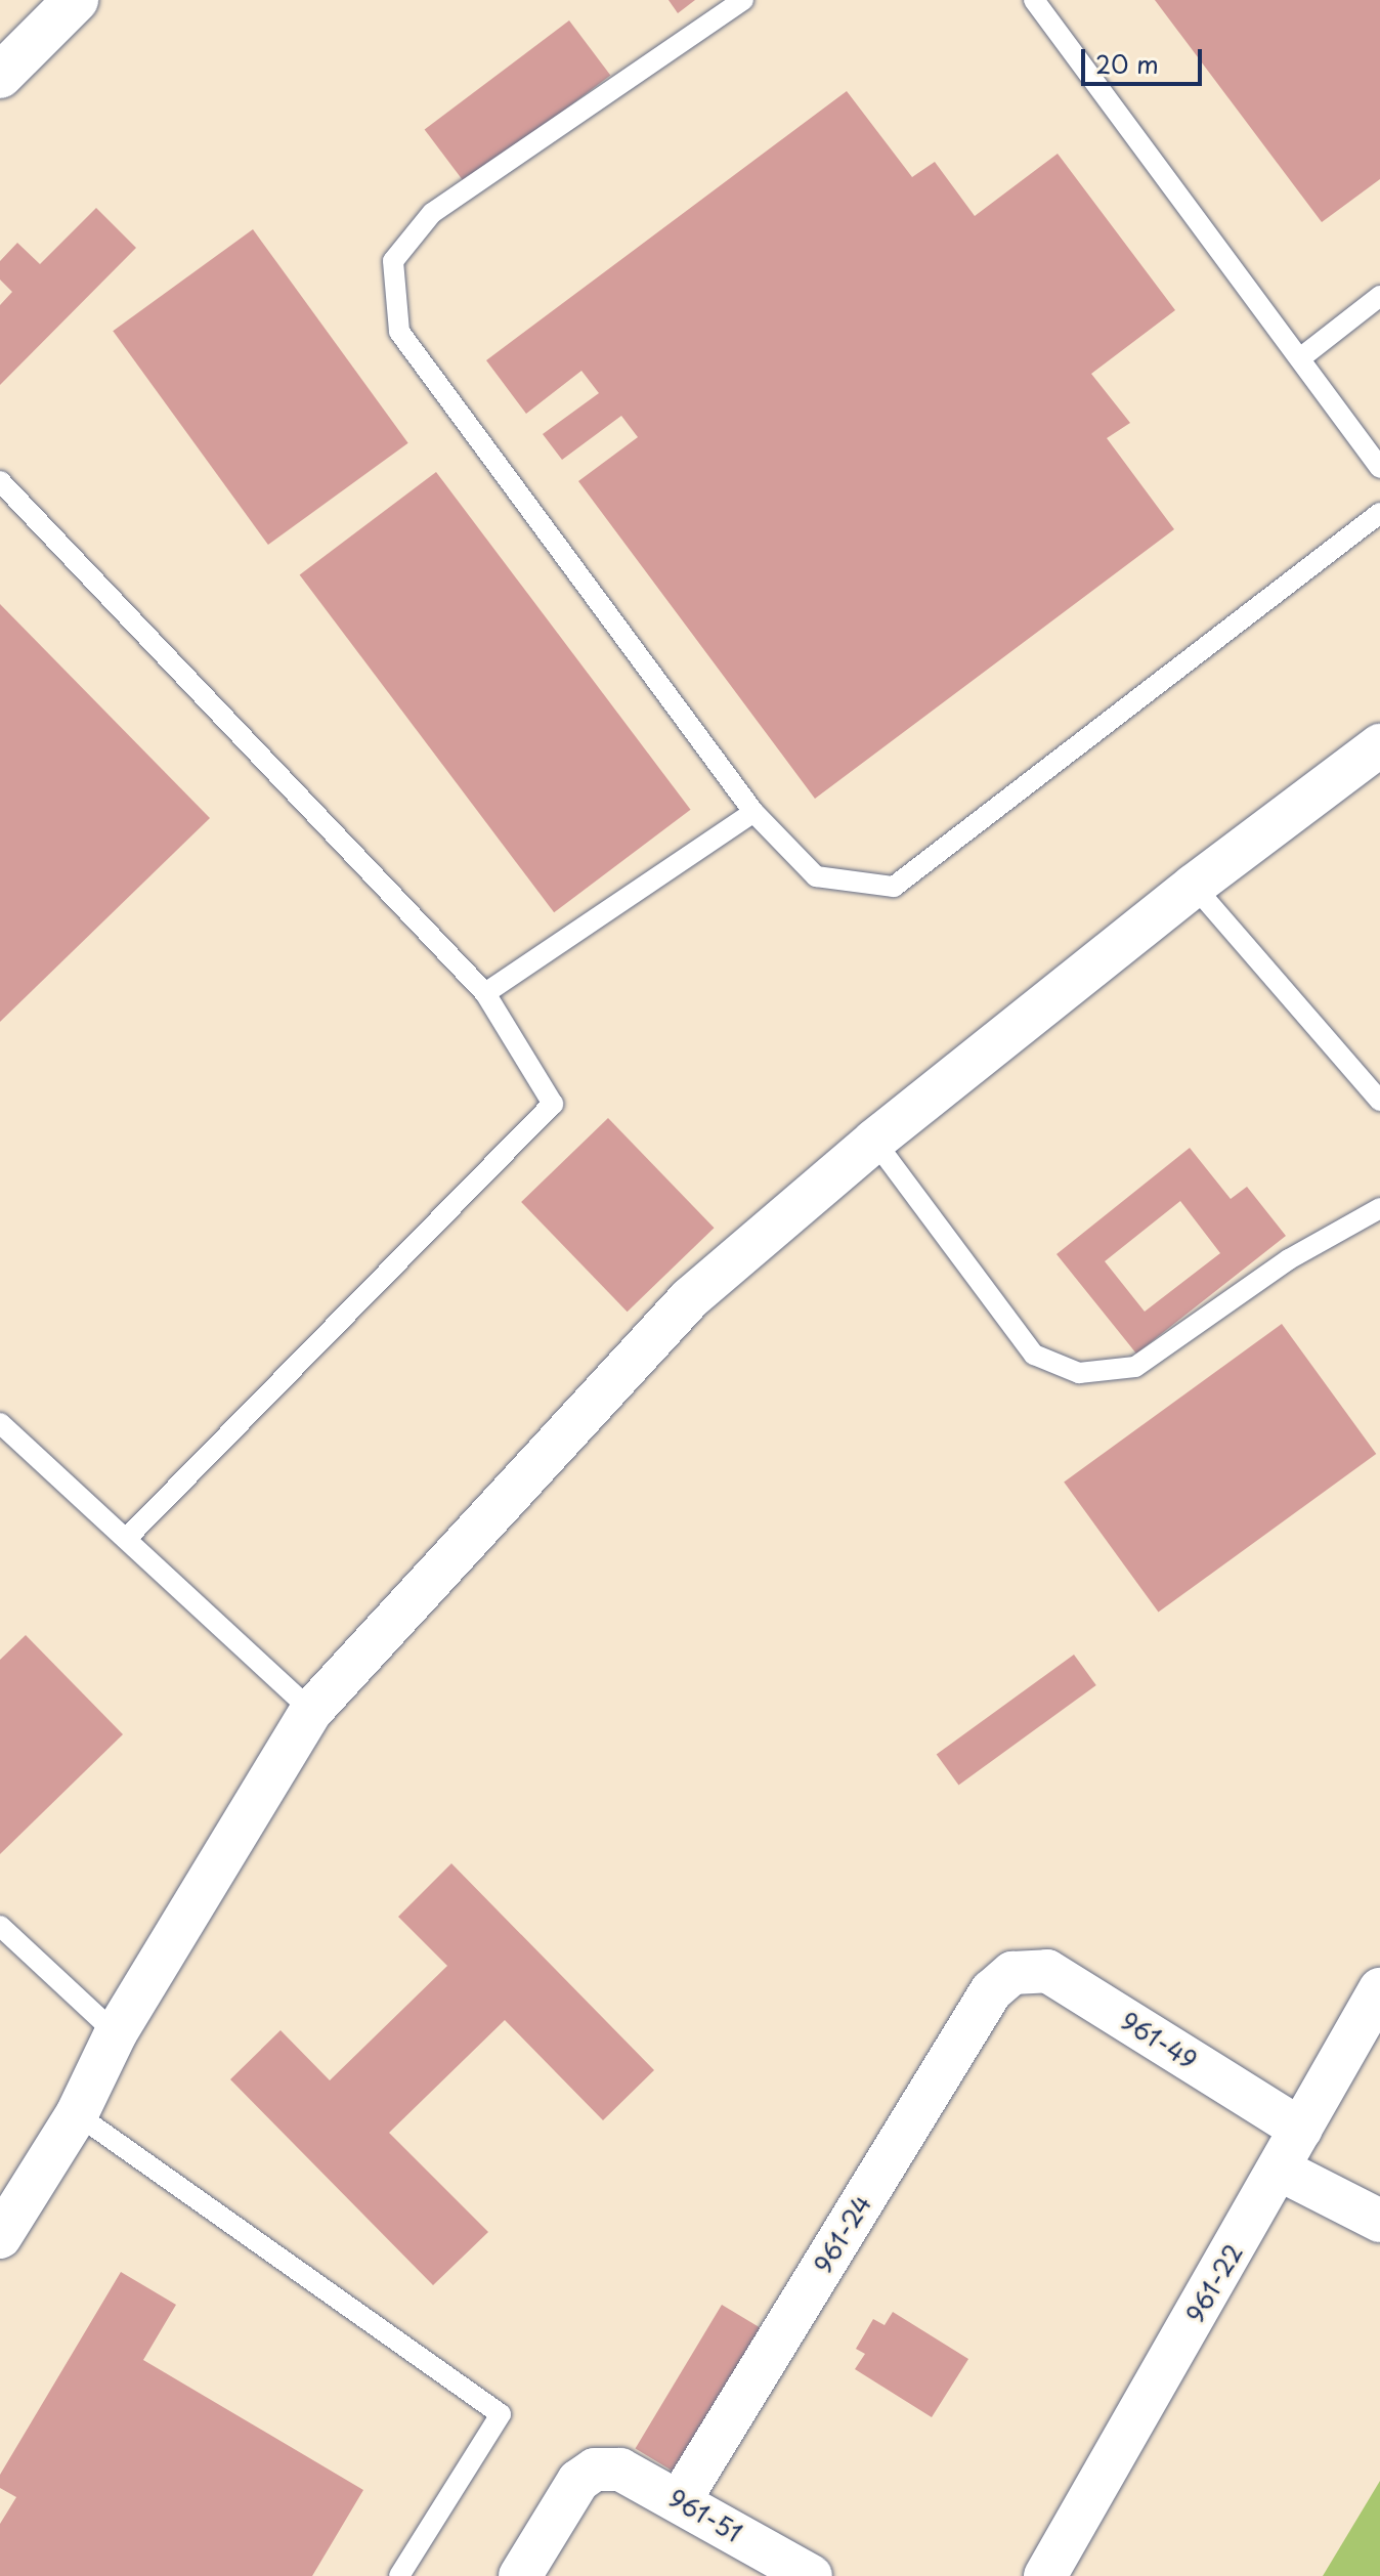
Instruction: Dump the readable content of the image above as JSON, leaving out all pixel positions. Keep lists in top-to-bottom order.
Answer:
{
  "streets": {
    "street": [
      "961-49",
      "961-24",
      "961-22",
      "961-51"
    ]
  },
  "crossings": [
    ["961-49", "961-24"],
    ["961-49", "961-22"],
    ["961-24", "961-51"]
  ],
  "scale_bar": "20 m"
}
